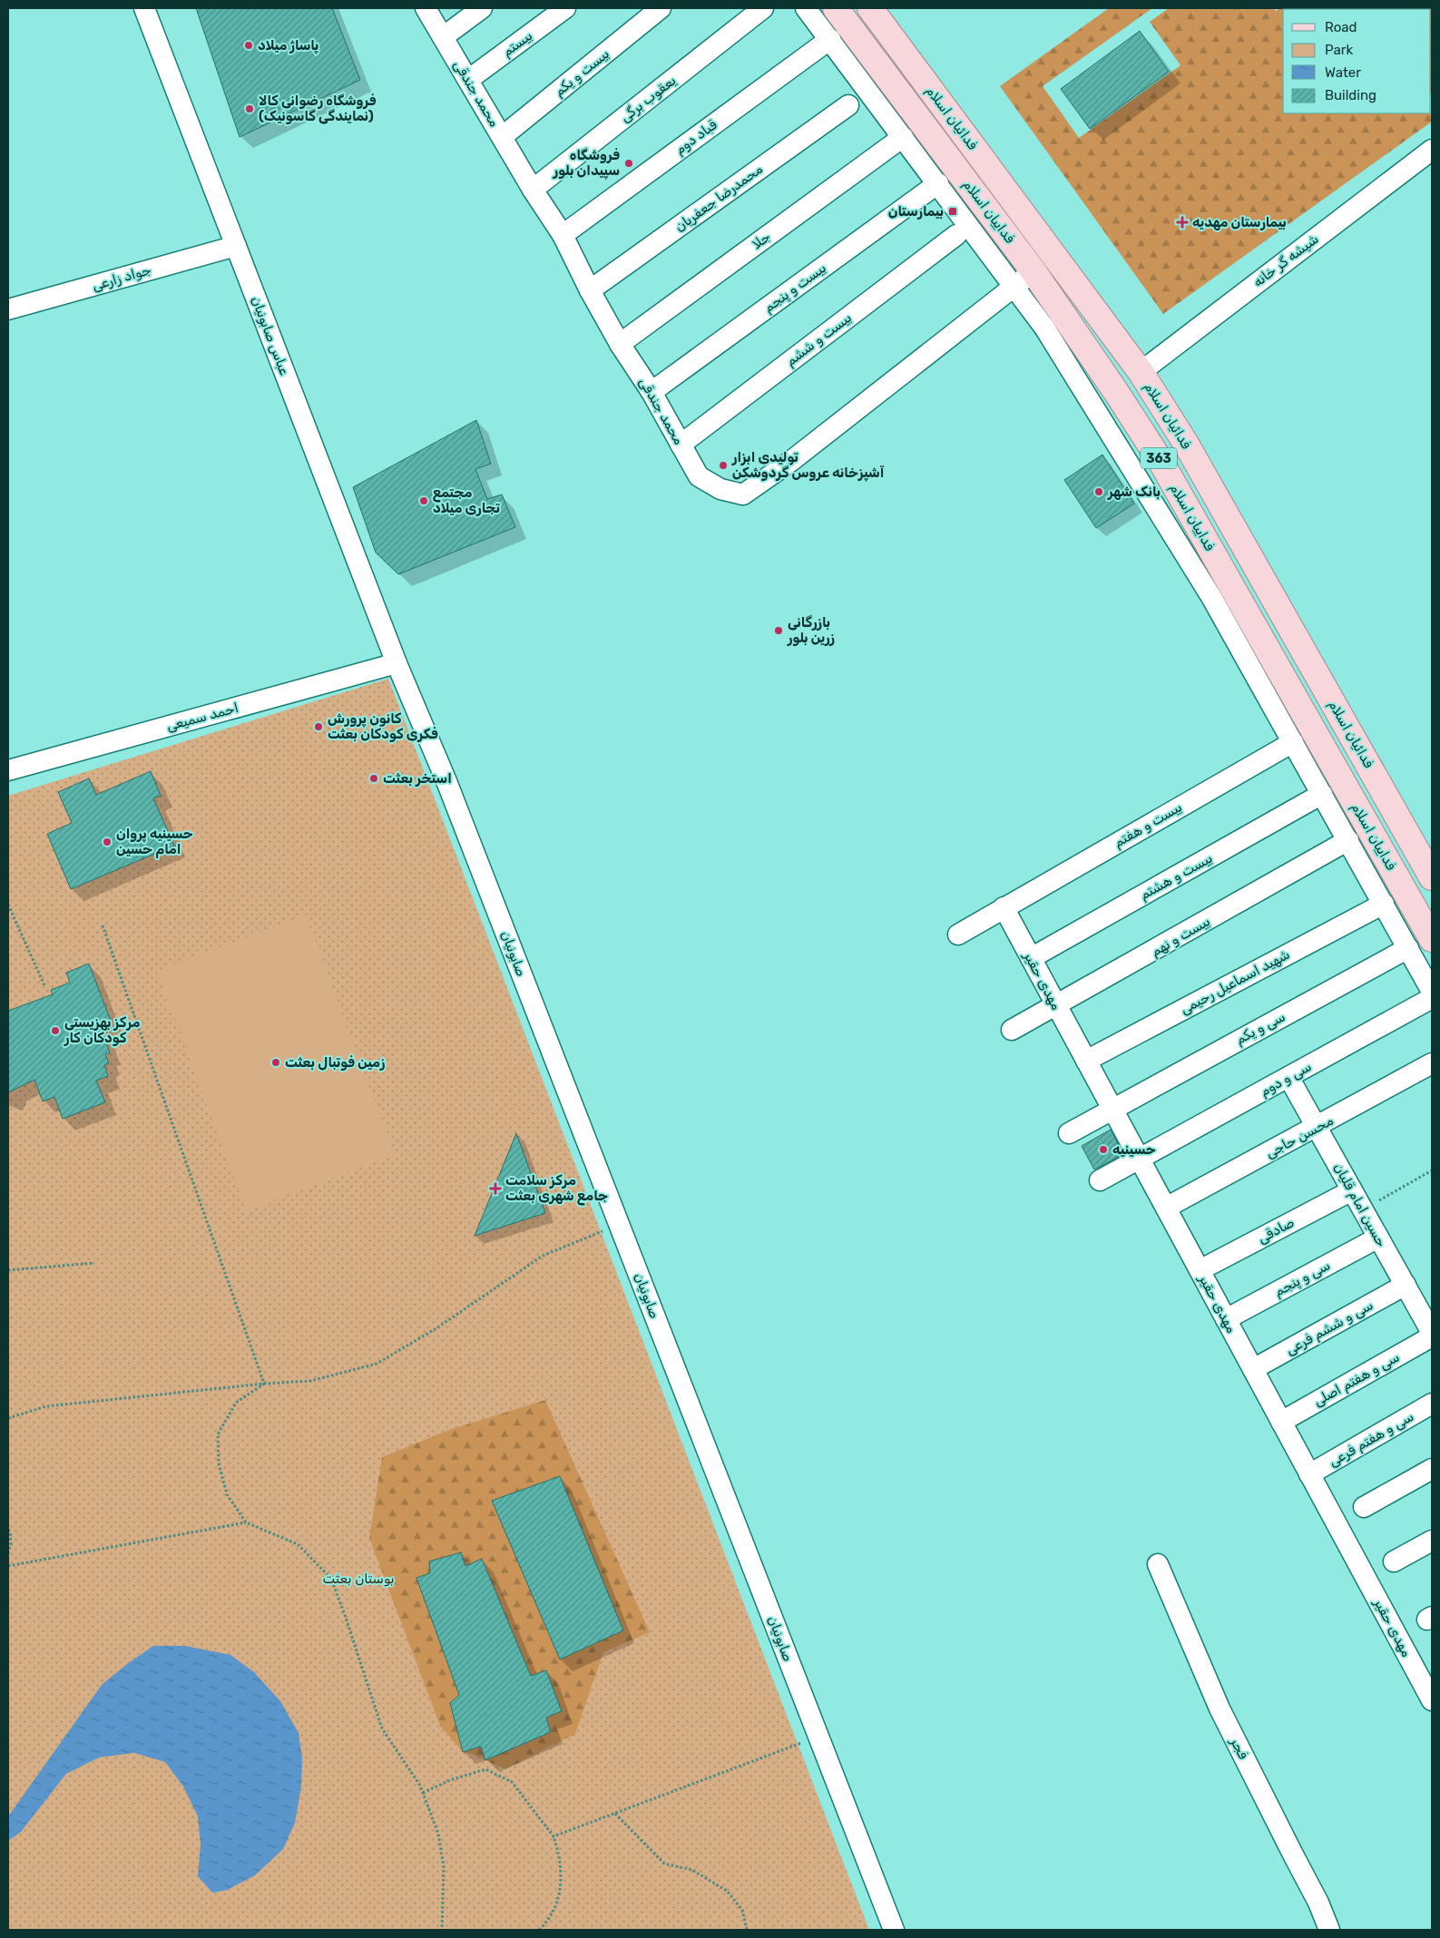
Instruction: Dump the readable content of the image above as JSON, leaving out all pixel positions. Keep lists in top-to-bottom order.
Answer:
{
  "streets": {
    "main road": ["فدائیان اسلام", "فداییان اسلام", "363"],
    "street": [
      "بیستم",
      "بیست و یکم",
      "محمد جندقی",
      "یعقوب برگی",
      "قباد دوم",
      "محمدرضا جعفریان",
      "جلا",
      "شیشه گر خانه",
      "جواد زارعی",
      "بیست و پنجم",
      "عباس صابونیان",
      "بیست و ششم",
      "احمد سمیعی",
      "بیست و هفتم",
      "بیست و هشتم",
      "بیست و نهم",
      "صابونیان",
      "مهدی حقیر",
      "شهید اسماعیل رحیمی",
      "سی و یکم",
      "سی و دوم",
      "محسن حاجی",
      "حسین امام قلیان",
      "صادقی",
      "سی و پنجم",
      "سی و ششم فرعی",
      "سی و هفتم اصلی",
      "سی و هفتم فرعی",
      "فجر"
    ]
  },
  "crossings": [
    ["بیستم", "محمد جندقی"],
    ["بیست و یکم", "محمد جندقی"],
    ["محمد جندقی", "یعقوب برگی"],
    ["محمد جندقی", "قباد دوم"],
    ["محمد جندقی", "محمدرضا جعفریان"],
    ["محمد جندقی", "فداییان اسلام"],
    ["محمد جندقی", "جلا"],
    ["محمد جندقی", "بیست و پنجم"],
    ["محمد جندقی", "بیست و ششم"],
    ["فدائیان اسلام", "شیشه گر خانه"],
    ["جواد زارعی", "عباس صابونیان"],
    ["عباس صابونیان", "احمد سمیعی"],
    ["عباس صابونیان", "صابونیان"],
    ["احمد سمیعی", "صابونیان"],
    ["بیست و هفتم", "مهدی حقیر"],
    ["بیست و هشتم", "مهدی حقیر"],
    ["بیست و نهم", "مهدی حقیر"],
    ["مهدی حقیر", "شهید اسماعیل رحیمی"],
    ["مهدی حقیر", "سی و یکم"],
    ["مهدی حقیر", "سی و دوم"],
    ["مهدی حقیر", "محسن حاجی"],
    ["مهدی حقیر", "صادقی"],
    ["مهدی حقیر", "سی و پنجم"],
    ["مهدی حقیر", "سی و ششم فرعی"],
    ["مهدی حقیر", "سی و هفتم اصلی"],
    ["مهدی حقیر", "سی و هفتم فرعی"],
    ["سی و دوم", "حسین امام قلیان"],
    ["محسن حاجی", "حسین امام قلیان"],
    ["حسین امام قلیان", "صادقی"],
    ["حسین امام قلیان", "سی و پنجم"],
    ["حسین امام قلیان", "سی و ششم فرعی"]
  ],
  "parks": ["بوستان بعثت"],
  "places": {
    "other": [
      "پاساژ میلاد",
      "فروشگاه رضوانی کالا (نمایندگی گاسونیک)",
      "فروشگاه سپیدان بلور",
      "تولیدی ابزار آشپزخانه عروس گردوشکن",
      "بانک شهر",
      "مجتمع تجاری میلاد",
      "بازرگانی زرین بلور",
      "کانون پرورش فکری کودکان بعثت",
      "استخر بعثت",
      "حسینیه پروان امام حسین",
      "مرکز بهزیستی کودکان کار",
      "زمین فوتبال بعثت",
      "حسینیه"
    ],
    "transit": ["بیمارستان"],
    "health": ["بیمارستان مهدیه", "مرکز سلامت جامع شهری بعثت"]
  },
  "legend": [
    "Road",
    "Park",
    "Water",
    "Building"
  ]
}
